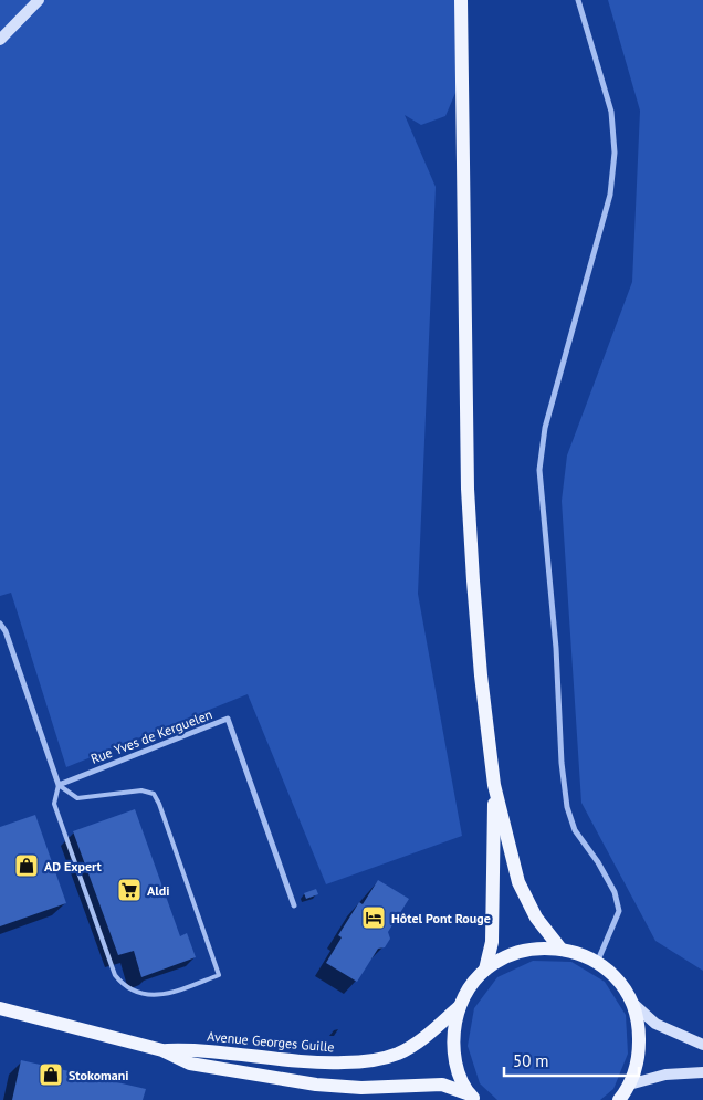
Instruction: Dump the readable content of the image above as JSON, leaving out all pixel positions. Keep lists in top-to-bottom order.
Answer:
{
  "streets": {
    "main road": ["Avenue Georges Guille"],
    "street": ["Rue Yves de Kerguelen"]
  },
  "places": {
    "shop": ["AD Expert", "Stokomani"],
    "supermarket": ["Aldi"],
    "hotel": ["Hôtel Pont Rouge"]
  },
  "scale_bar": "50 m"
}
